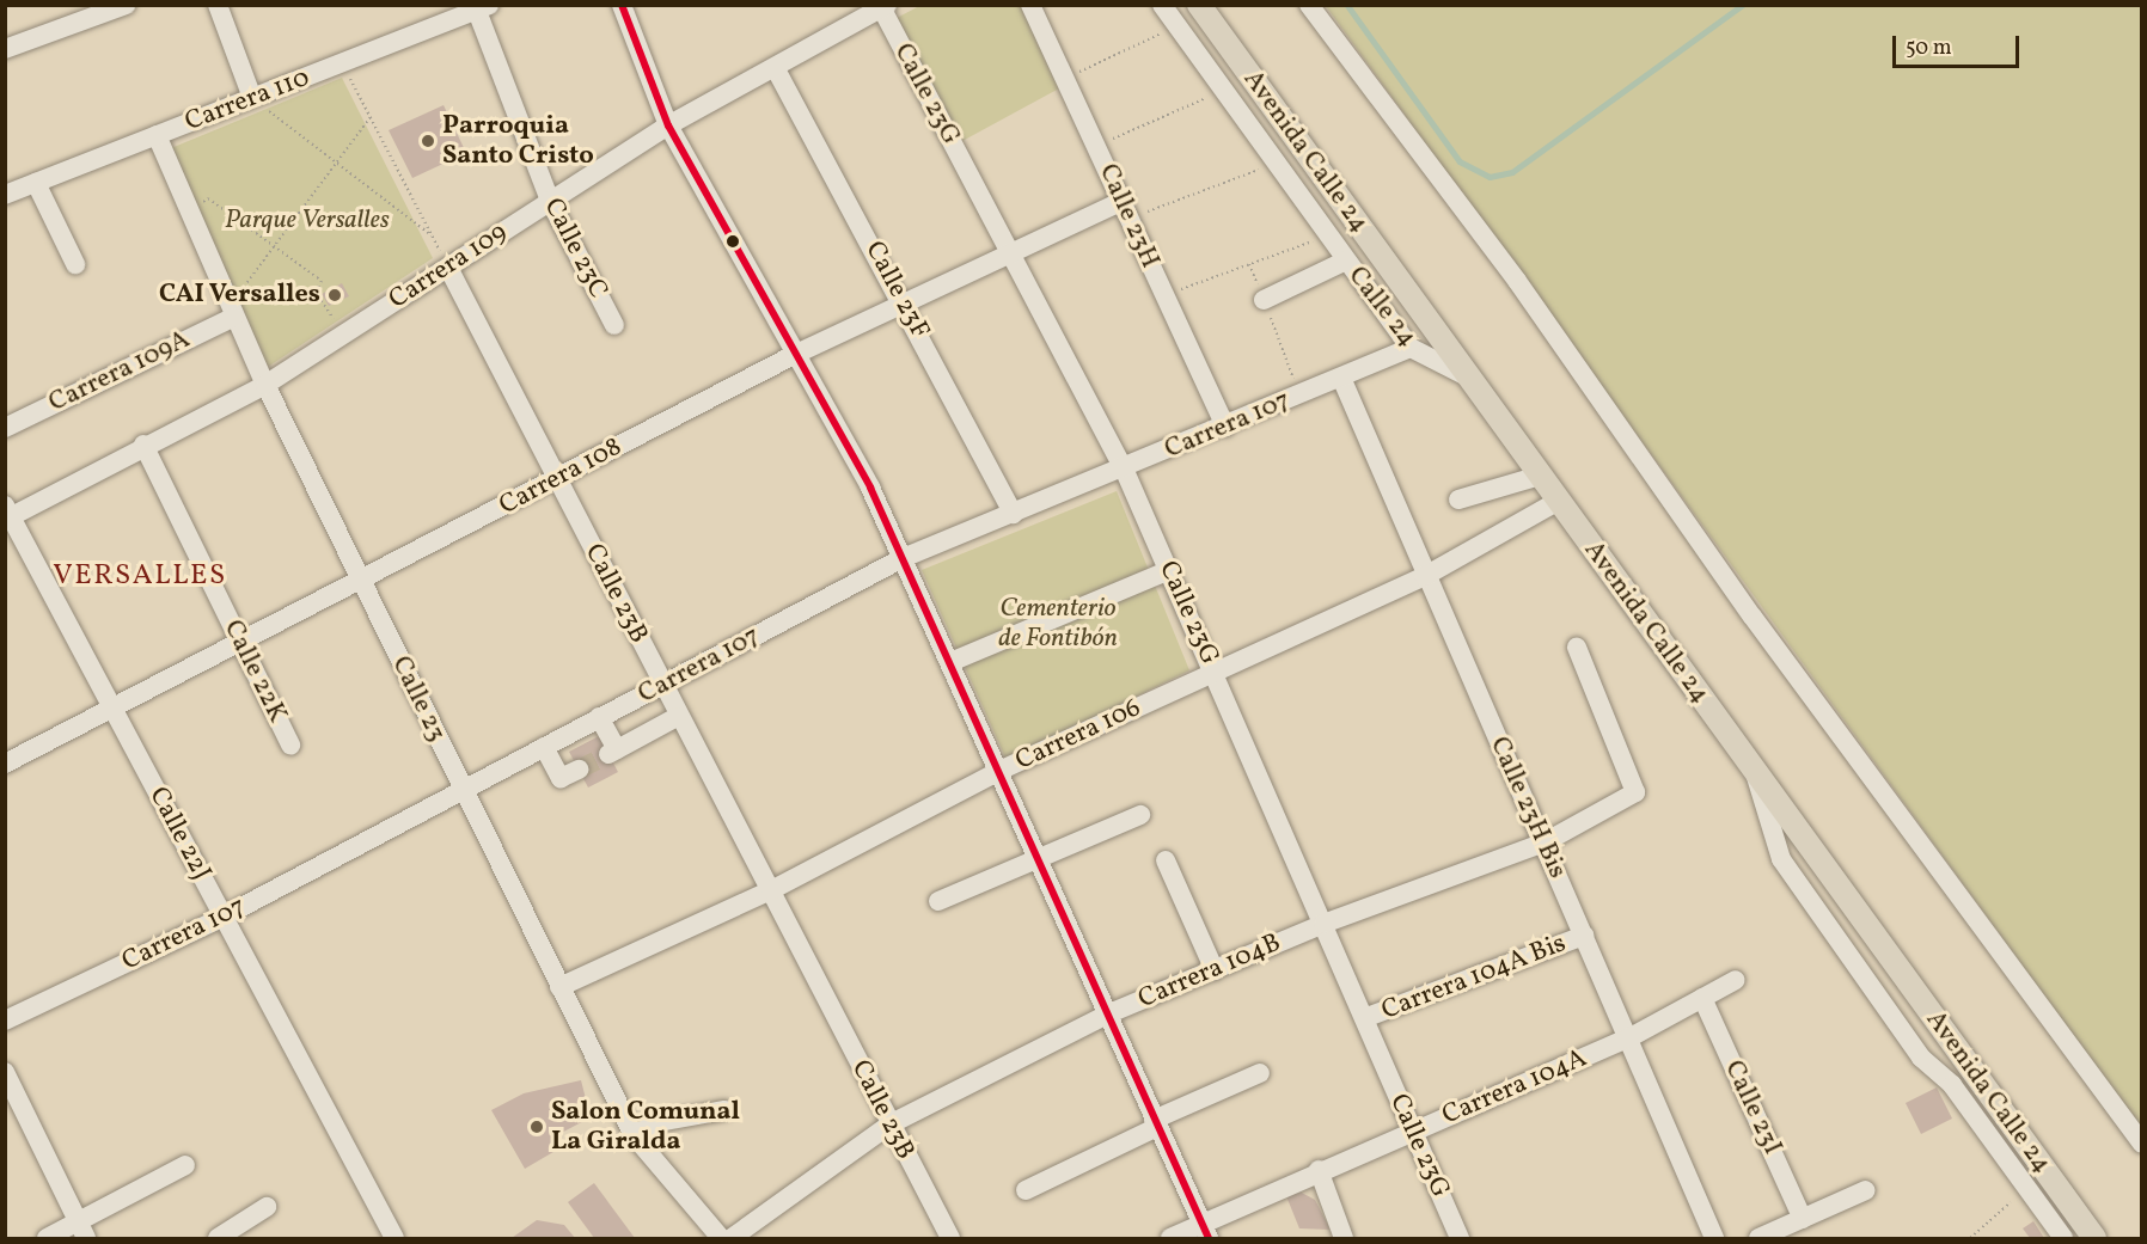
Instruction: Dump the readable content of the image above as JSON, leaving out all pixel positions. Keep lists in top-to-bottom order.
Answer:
{
  "streets": {
    "main road": ["Avenida Calle 24"],
    "street": [
      "Calle 23G",
      "Carrera 110",
      "Calle 23H",
      "Calle 23C",
      "Carrera 109",
      "Calle 23F",
      "Calle 24",
      "Carrera 109A",
      "Carrera 107",
      "Carrera 108",
      "Calle 23B",
      "Calle 22K",
      "Calle 23",
      "Carrera 106",
      "Calle 23H Bis",
      "Calle 22J",
      "Carrera 104B",
      "Carrera 104A Bis",
      "Carrera 104A",
      "Calle 23I"
    ]
  },
  "crossings": [
    ["Calle 23G", "Carrera 109"],
    ["Calle 23G", "Carrera 107"],
    ["Calle 23G", "Carrera 108"],
    ["Calle 23G", "Carrera 106"],
    ["Calle 23G", "Carrera 104B"],
    ["Calle 23G", "Carrera 104A Bis"],
    ["Calle 23G", "Carrera 104A"],
    ["Carrera 110", "Calle 23C"],
    ["Carrera 110", "Calle 23"],
    ["Avenida Calle 24", "Calle 24"],
    ["Avenida Calle 24", "Carrera 106"],
    ["Calle 23H", "Carrera 107"],
    ["Calle 23H", "Carrera 108"],
    ["Calle 23C", "Carrera 109"],
    ["Carrera 109", "Calle 23F"],
    ["Carrera 109", "Calle 23B"],
    ["Carrera 109", "Calle 22K"],
    ["Carrera 109", "Calle 23"],
    ["Carrera 109", "Calle 22J"],
    ["Calle 23F", "Carrera 107"],
    ["Calle 23F", "Carrera 108"],
    ["Calle 24", "Carrera 107"],
    ["Carrera 109A", "Calle 23"],
    ["Carrera 107", "Calle 23B"],
    ["Carrera 107", "Calle 23"],
    ["Carrera 107", "Calle 23H Bis"],
    ["Carrera 107", "Calle 22J"],
    ["Carrera 108", "Calle 23B"],
    ["Carrera 108", "Calle 22K"],
    ["Carrera 108", "Calle 23"],
    ["Carrera 108", "Calle 22J"],
    ["Calle 23B", "Carrera 106"],
    ["Calle 23B", "Carrera 104B"],
    ["Calle 23", "Carrera 106"],
    ["Carrera 106", "Calle 23H Bis"],
    ["Calle 23H Bis", "Carrera 104B"],
    ["Calle 23H Bis", "Carrera 104A Bis"],
    ["Calle 23H Bis", "Carrera 104A"],
    ["Carrera 104A", "Calle 23I"]
  ],
  "districts": ["VERSALLES"],
  "parks": ["Parque Versalles", "Cementerio de Fontibón"],
  "places": ["Parroquia Santo Cristo", "CAI Versalles", "Salon Comunal La Giralda"],
  "scale_bar": "50 m"
}
